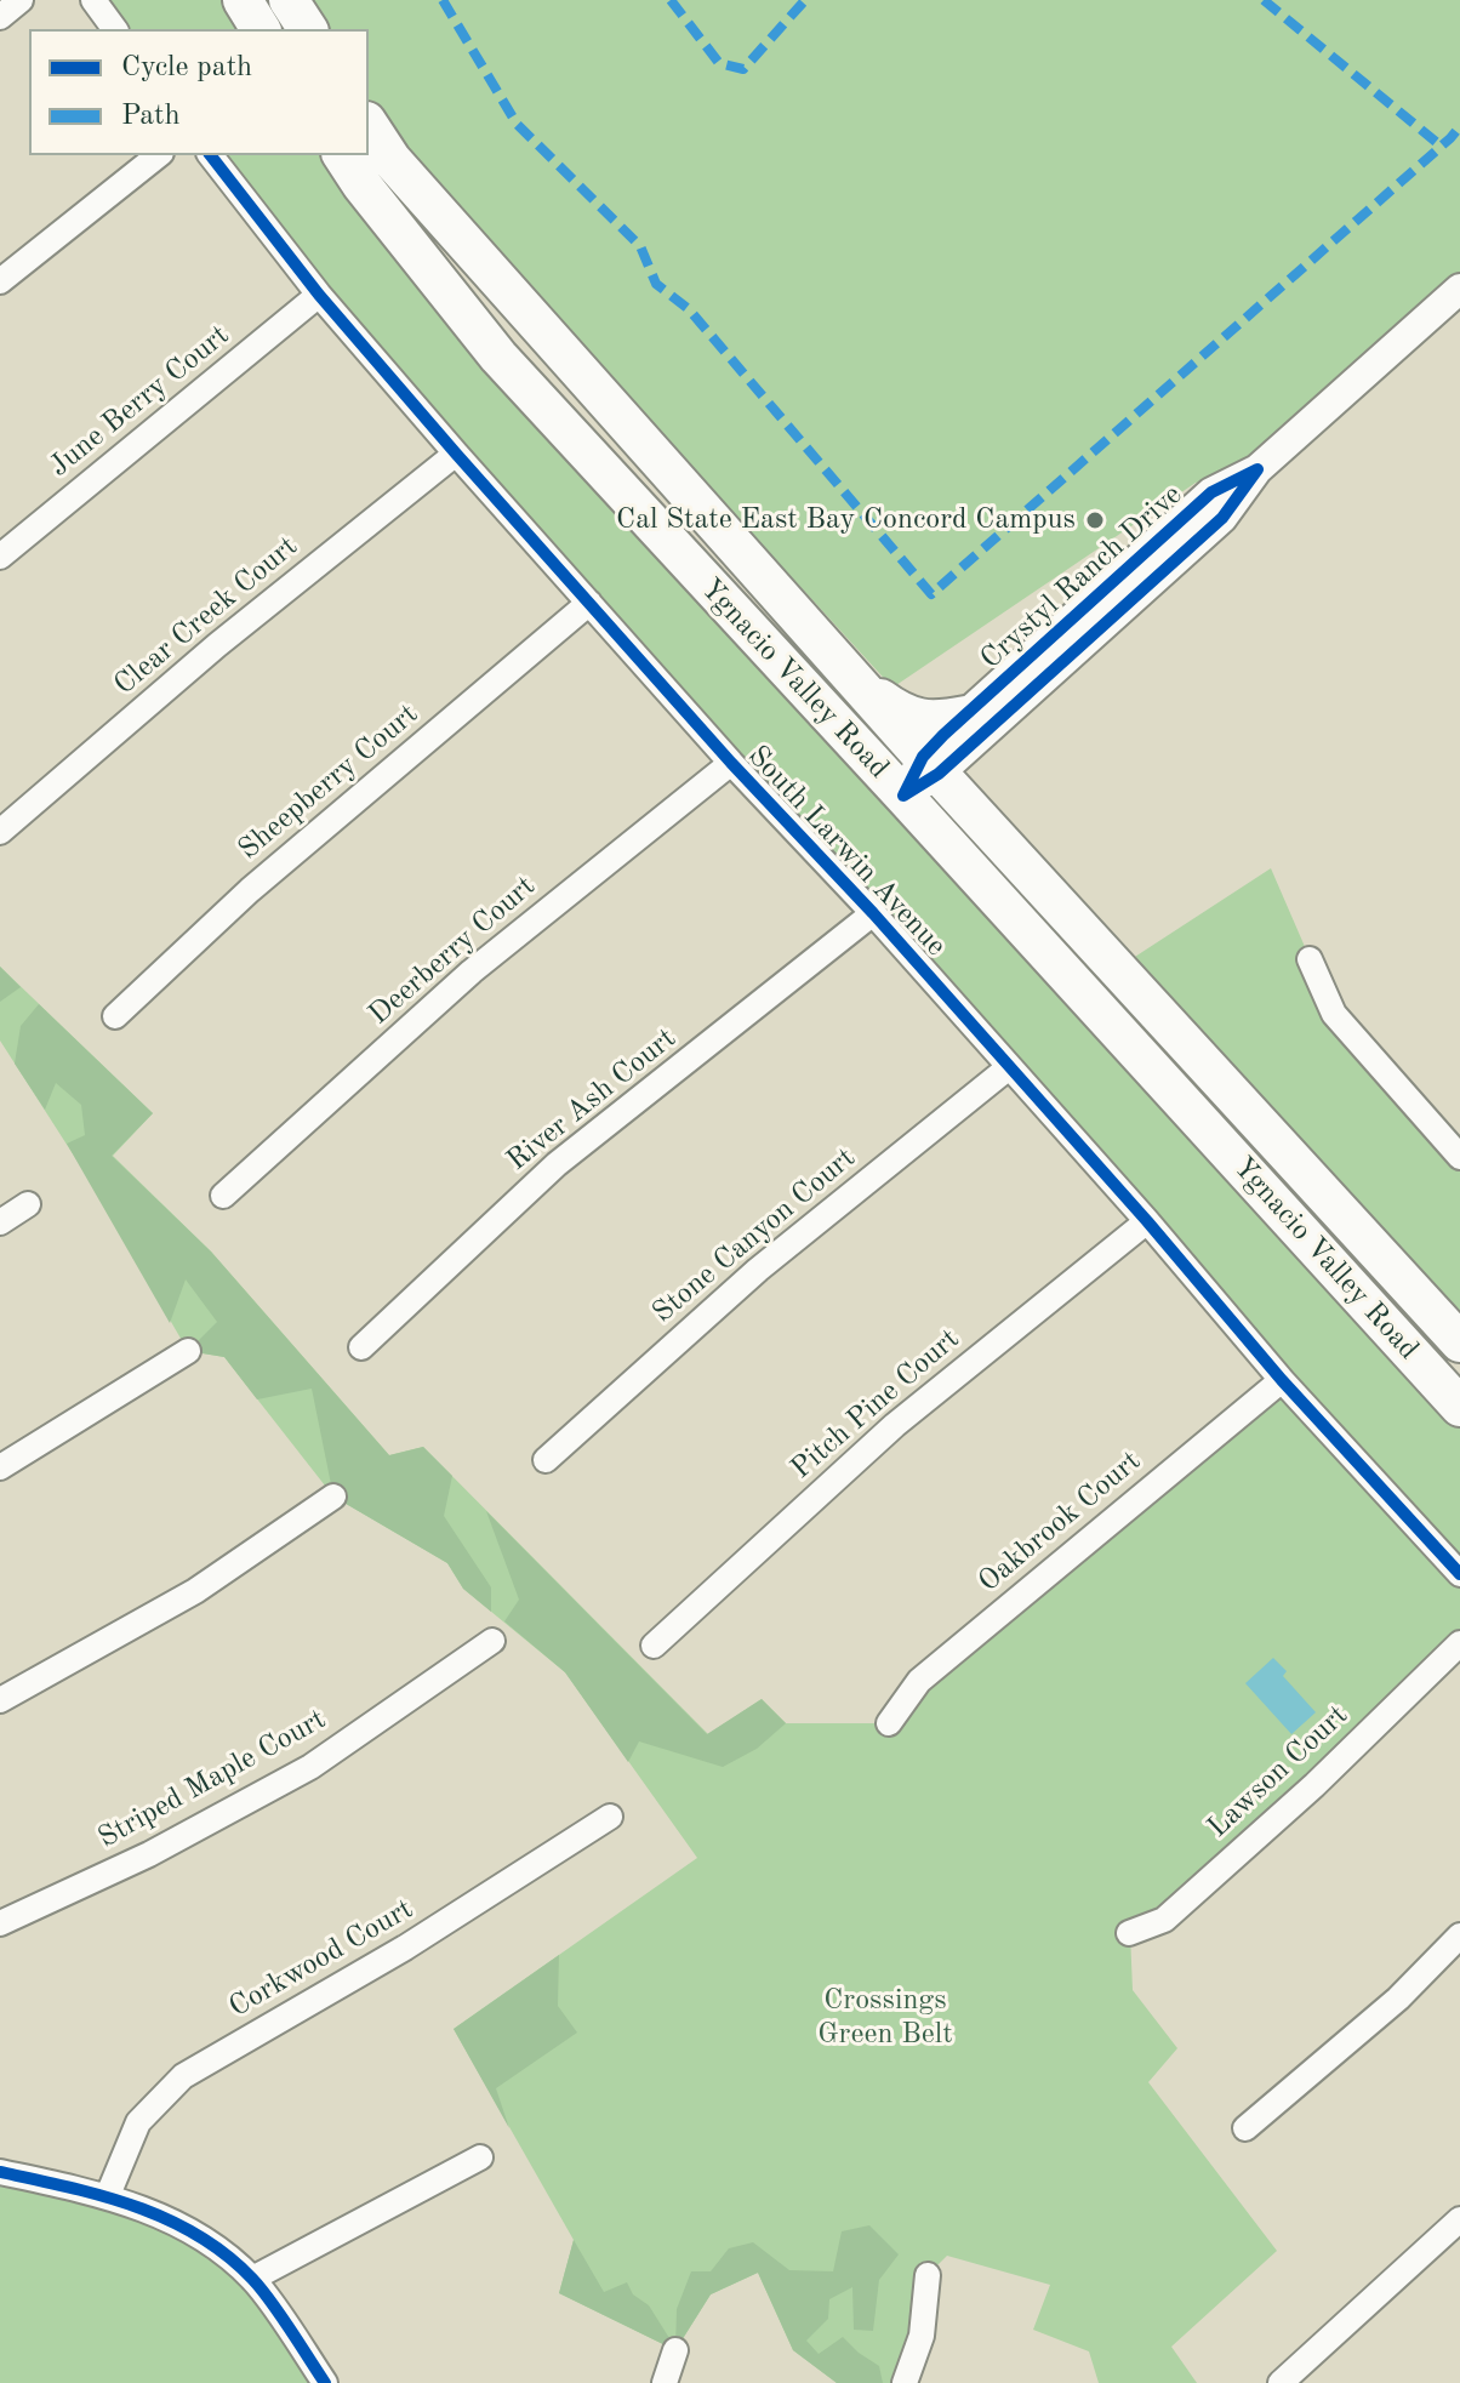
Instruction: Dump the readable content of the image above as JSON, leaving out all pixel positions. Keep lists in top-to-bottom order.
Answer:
{
  "streets": {
    "highway": ["Ygnacio Valley Road"],
    "street": [
      "June Berry Court",
      "Crystyl Ranch Drive",
      "Clear Creek Court",
      "Sheepberry Court",
      "South Larwin Avenue",
      "Deerberry Court",
      "River Ash Court",
      "Stone Canyon Court",
      "Pitch Pine Court",
      "Oakbrook Court",
      "Lawson Court",
      "Striped Maple Court",
      "Corkwood Court"
    ]
  },
  "crossings": [
    ["June Berry Court", "South Larwin Avenue"],
    ["Crystyl Ranch Drive", "Ygnacio Valley Road"],
    ["Clear Creek Court", "South Larwin Avenue"],
    ["Sheepberry Court", "South Larwin Avenue"],
    ["South Larwin Avenue", "Deerberry Court"],
    ["South Larwin Avenue", "River Ash Court"],
    ["South Larwin Avenue", "Stone Canyon Court"],
    ["South Larwin Avenue", "Pitch Pine Court"],
    ["South Larwin Avenue", "Oakbrook Court"]
  ],
  "parks": ["Crossings Green Belt"],
  "places": ["Cal State East Bay Concord Campus"],
  "legend": ["Cycle path", "Path"]
}
